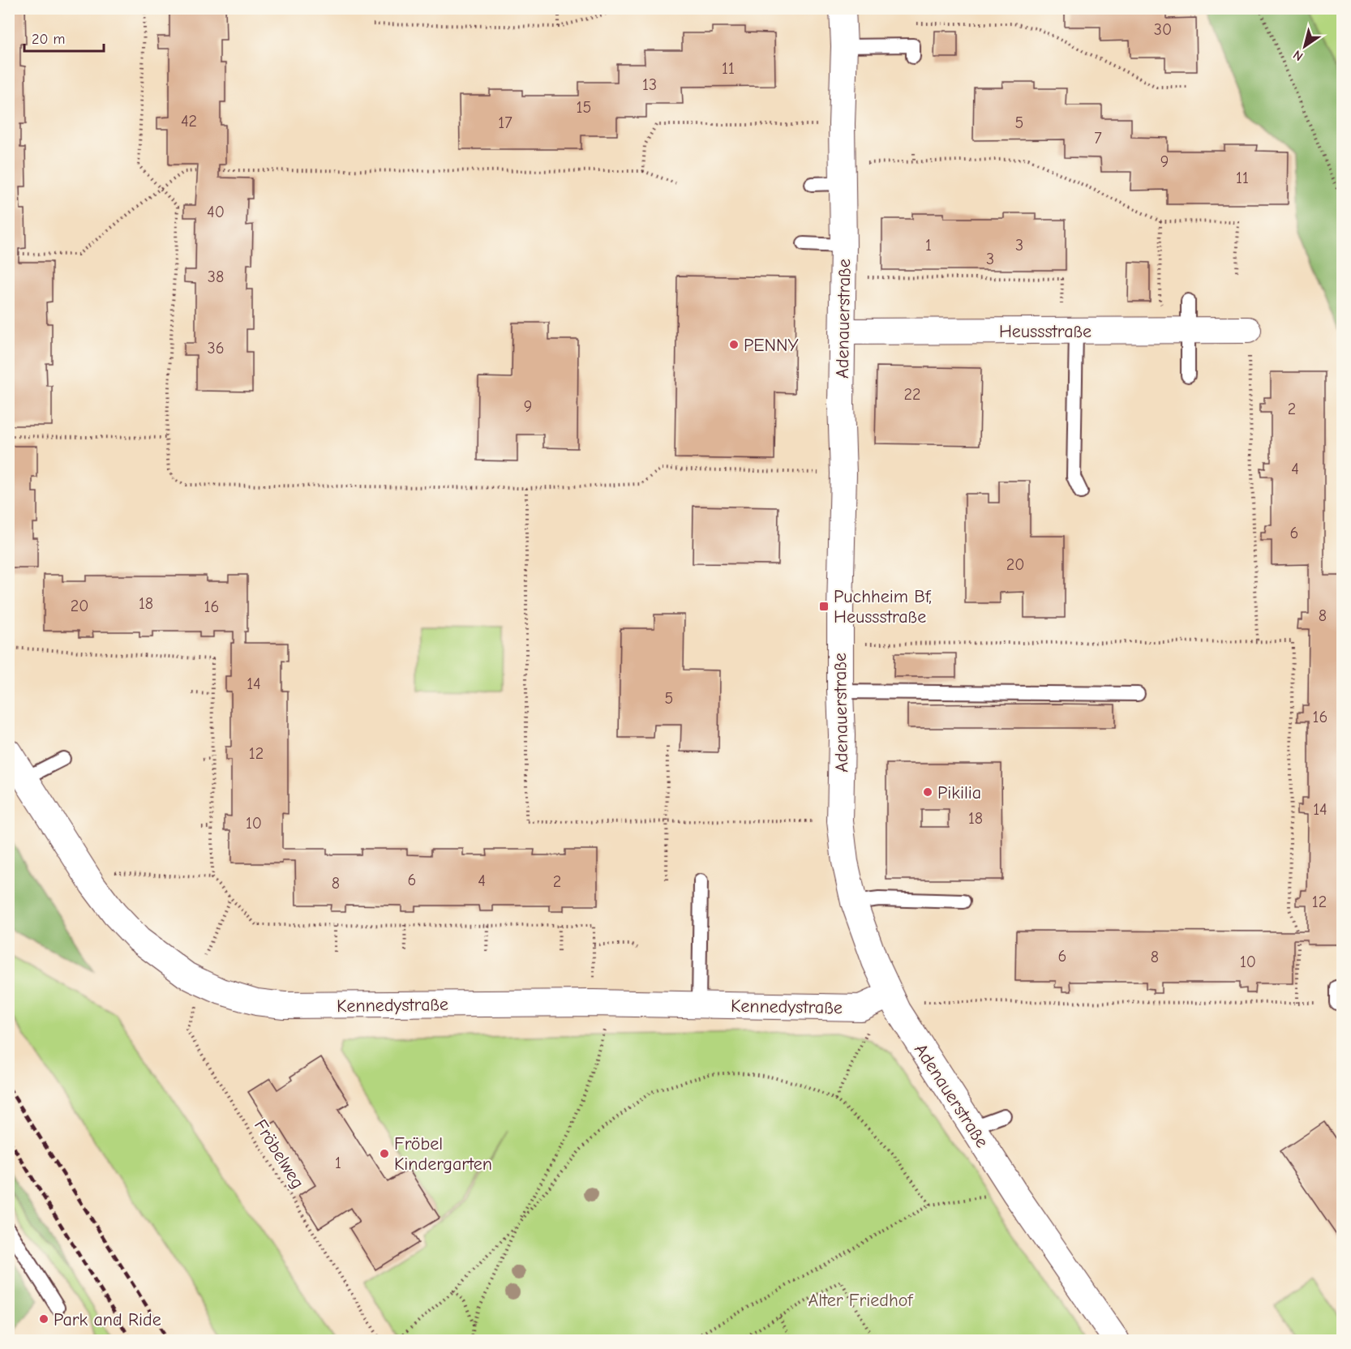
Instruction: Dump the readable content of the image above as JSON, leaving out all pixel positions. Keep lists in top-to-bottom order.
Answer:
{
  "streets": {
    "street": ["Adenauerstraße", "Heussstraße", "Kennedystraße"],
    "path": ["Fröbelweg"]
  },
  "crossings": [
    ["Adenauerstraße", "Heussstraße"],
    ["Adenauerstraße", "Kennedystraße"],
    ["Kennedystraße", "Fröbelweg"]
  ],
  "parks": ["Alter Friedhof"],
  "places": {
    "other": [
      "PENNY",
      "Pikilia",
      "Fröbel Kindergarten",
      "Park and Ride"
    ],
    "transit": ["Puchheim Bf, Heussstraße"]
  },
  "house_numbers": [
    "30",
    "11",
    "13",
    "15",
    "42",
    "17",
    "5",
    "7",
    "9",
    "11",
    "40",
    "1",
    "3",
    "3",
    "38",
    "36",
    "22",
    "9",
    "2",
    "4",
    "6",
    "20",
    "18",
    "20",
    "16",
    "8",
    "14",
    "5",
    "16",
    "12",
    "14",
    "18",
    "10",
    "6",
    "4",
    "2",
    "8",
    "12",
    "6",
    "8",
    "10",
    "1"
  ],
  "scale_bar": "20 m",
  "north": "bottom left"
}
